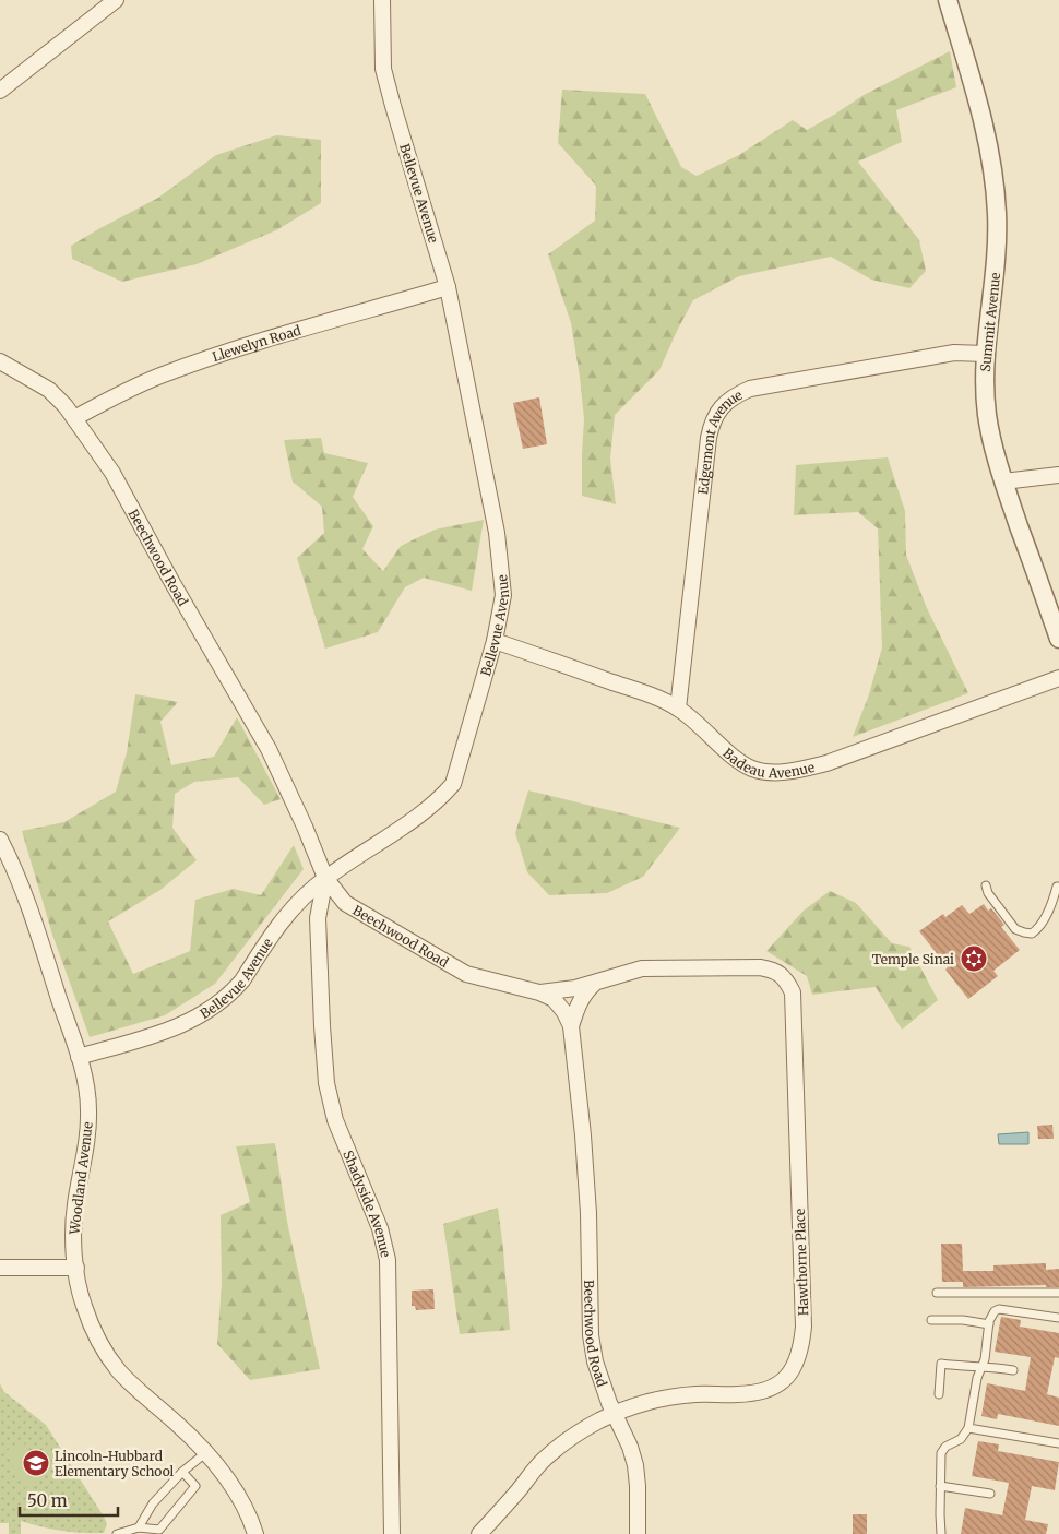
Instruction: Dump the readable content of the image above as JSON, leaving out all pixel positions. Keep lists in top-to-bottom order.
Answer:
{
  "streets": {
    "street": [
      "Bellevue Avenue",
      "Summit Avenue",
      "Llewelyn Road",
      "Edgemont Avenue",
      "Beechwood Road",
      "Badeau Avenue",
      "Woodland Avenue",
      "Shadyside Avenue",
      "Hawthorne Place"
    ]
  },
  "crossings": [
    ["Bellevue Avenue", "Llewelyn Road"],
    ["Bellevue Avenue", "Beechwood Road"],
    ["Bellevue Avenue", "Badeau Avenue"],
    ["Bellevue Avenue", "Woodland Avenue"],
    ["Bellevue Avenue", "Shadyside Avenue"],
    ["Summit Avenue", "Edgemont Avenue"],
    ["Llewelyn Road", "Beechwood Road"],
    ["Edgemont Avenue", "Badeau Avenue"],
    ["Beechwood Road", "Shadyside Avenue"],
    ["Beechwood Road", "Hawthorne Place"]
  ],
  "places": {
    "synagogue": ["Temple Sinai"],
    "school or university": ["Lincoln-Hubbard Elementary School"]
  },
  "scale_bar": "50 m"
}
